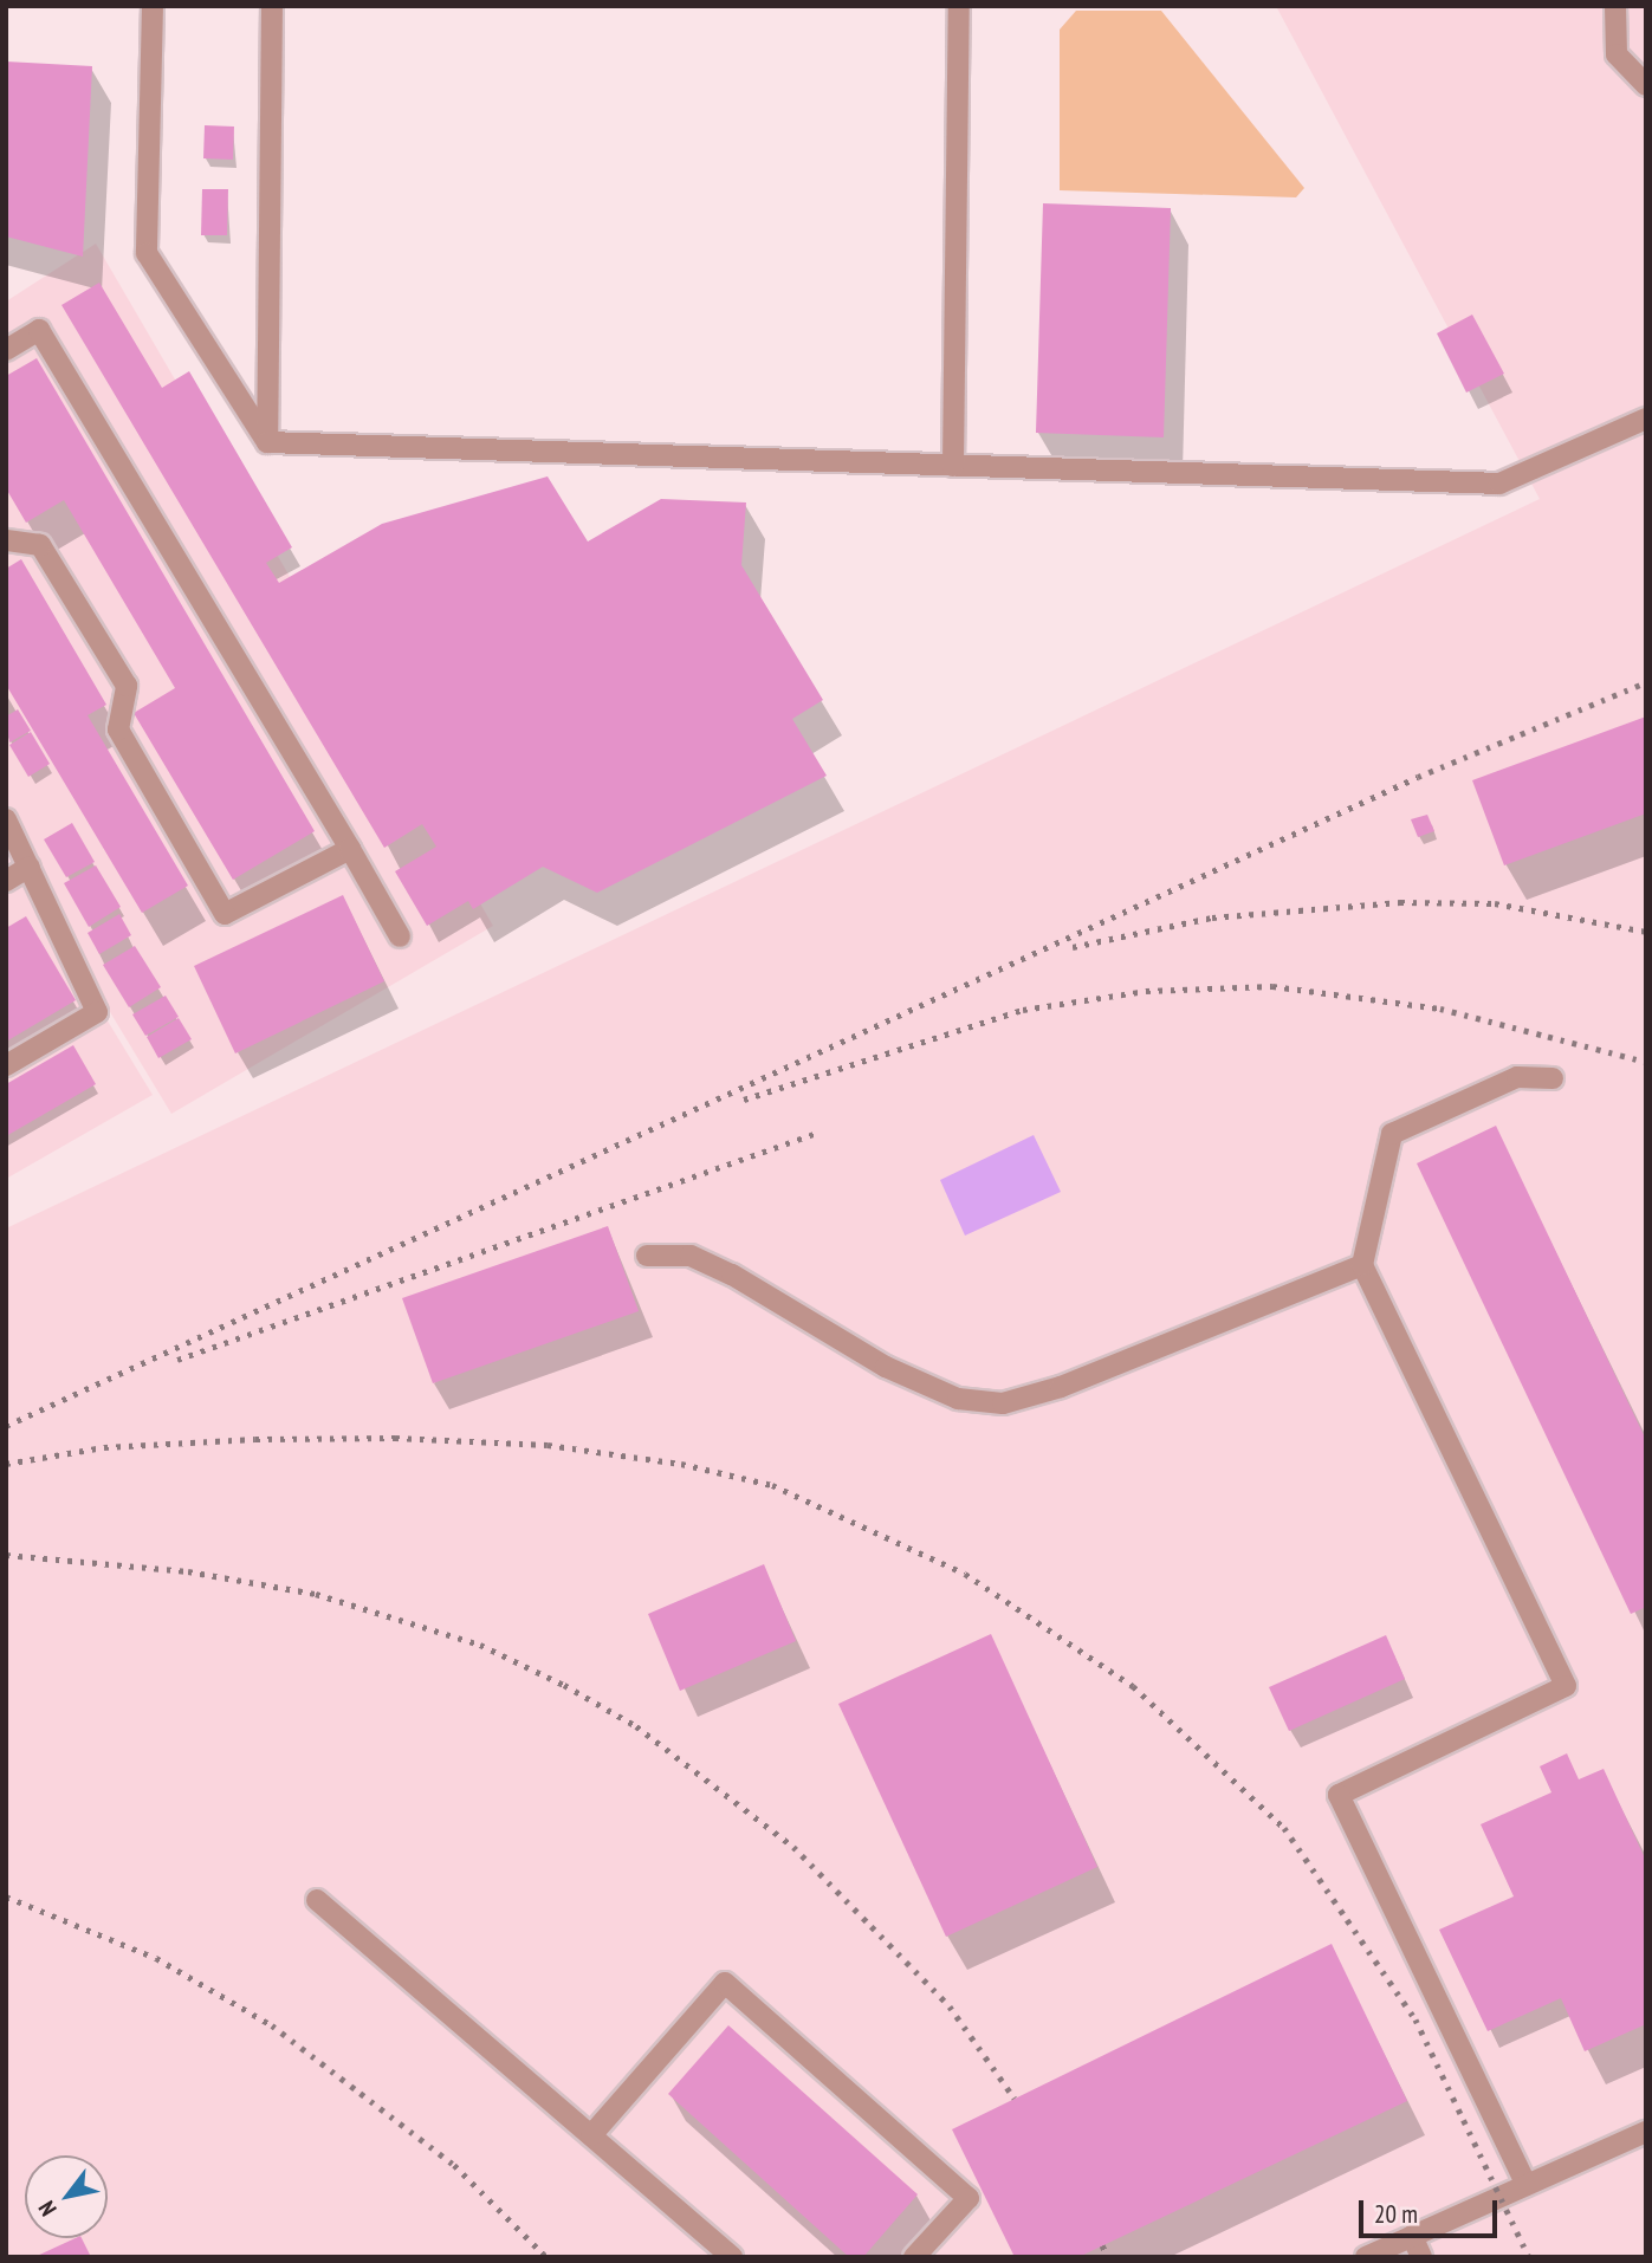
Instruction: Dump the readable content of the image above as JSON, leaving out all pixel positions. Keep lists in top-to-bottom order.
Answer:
{
  "scale_bar": "20 m",
  "north": "bottom left"
}
